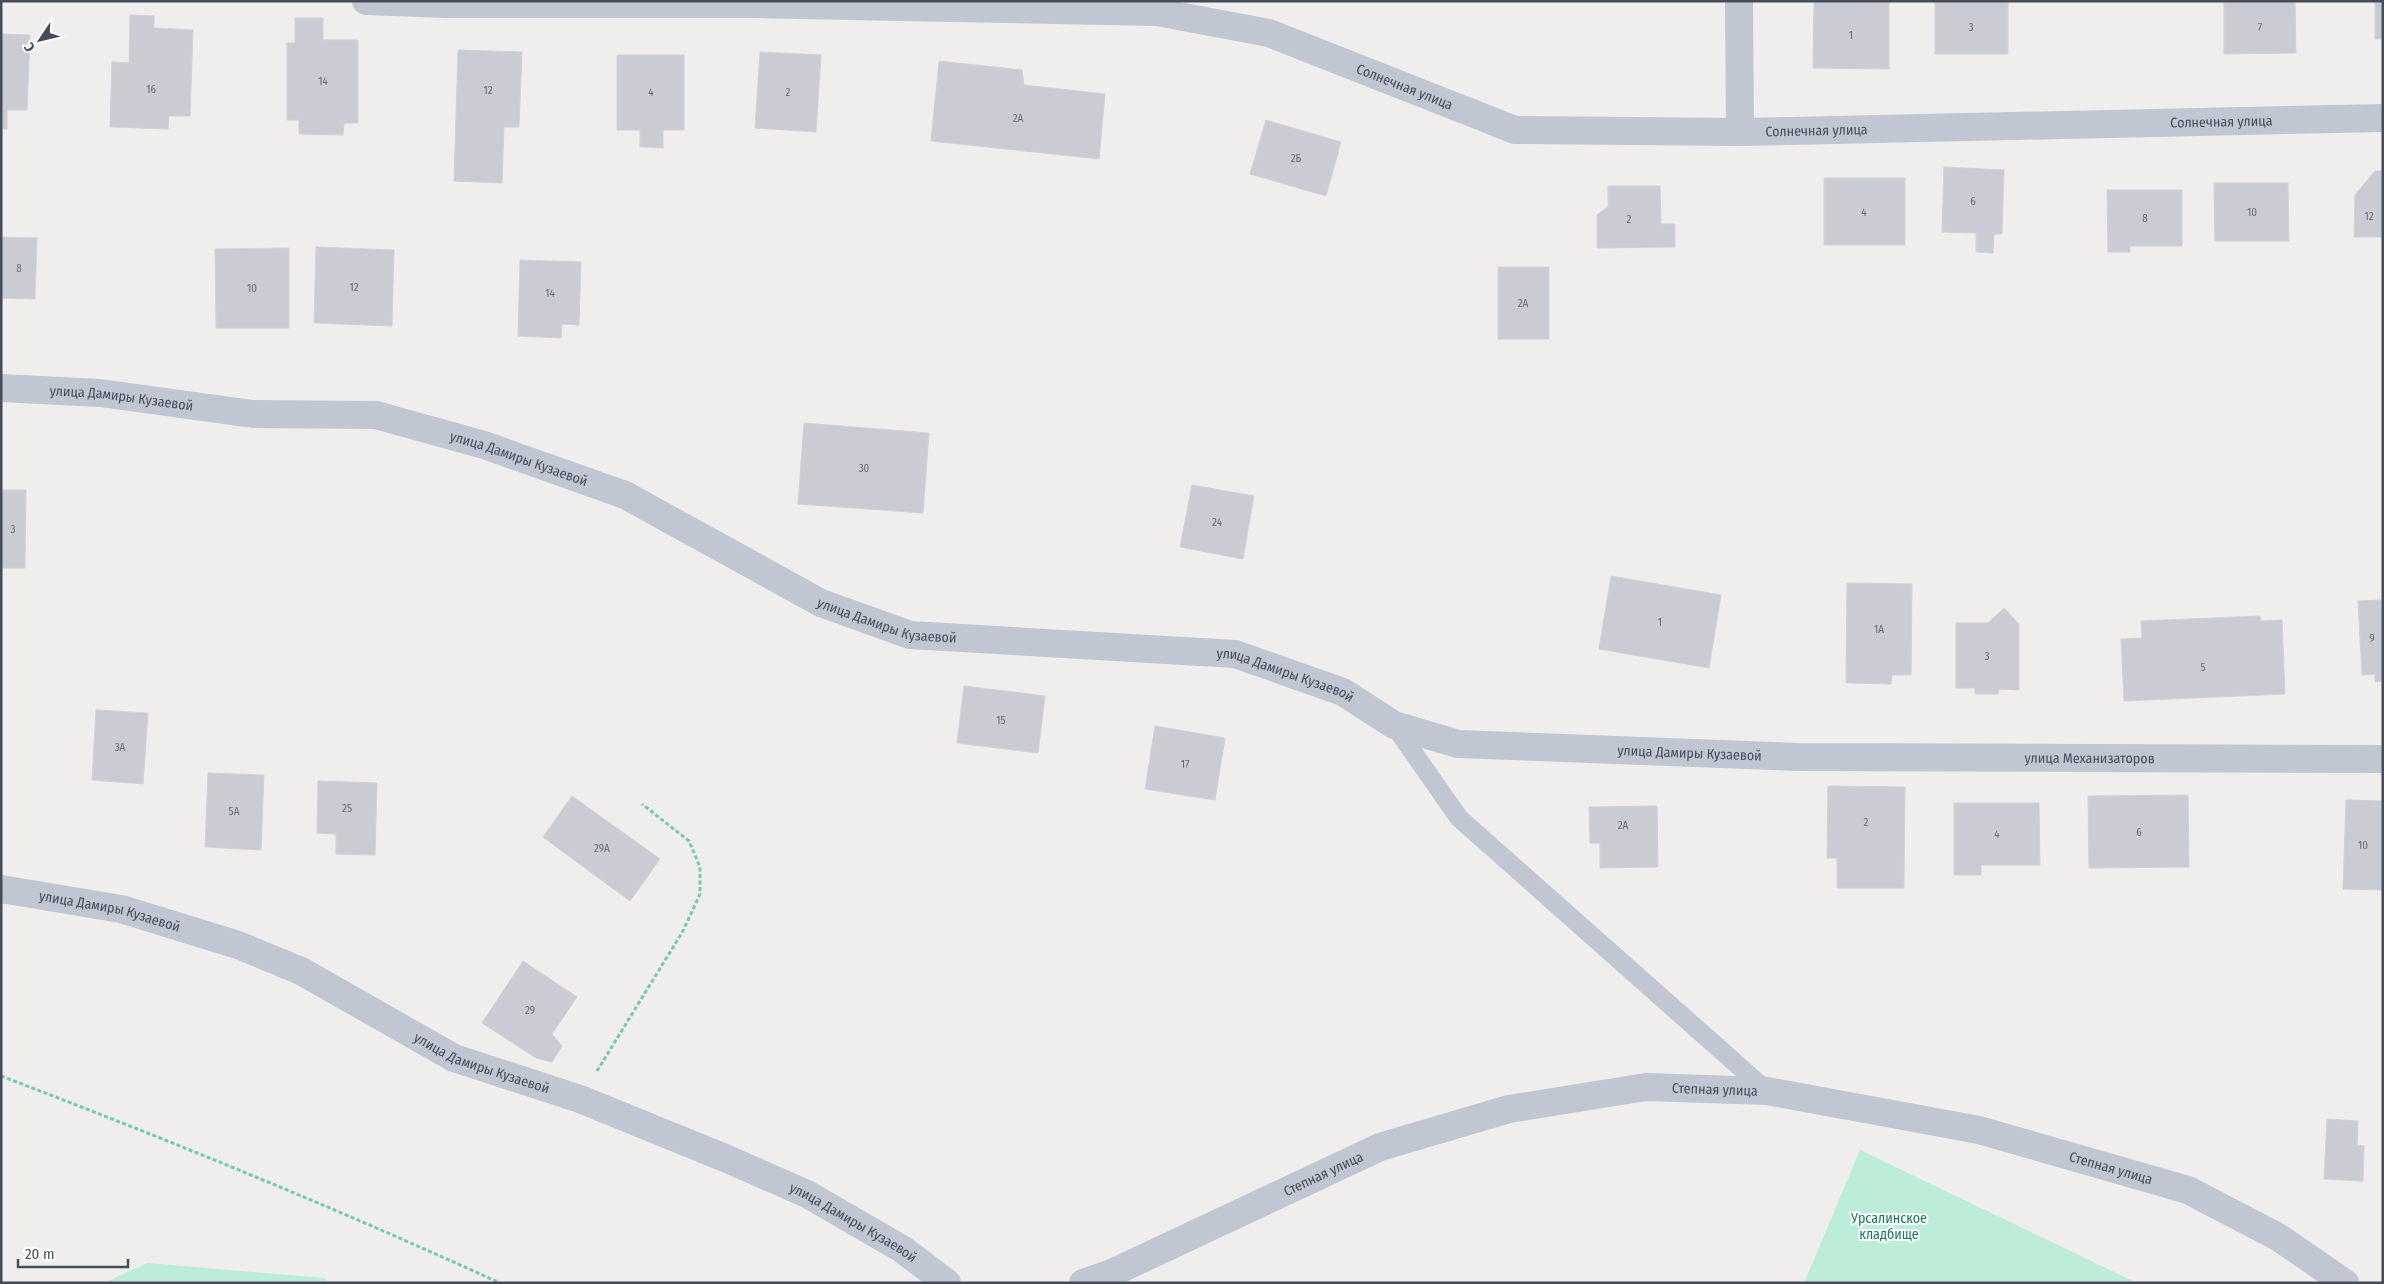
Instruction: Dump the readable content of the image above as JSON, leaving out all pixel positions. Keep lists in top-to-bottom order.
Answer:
{
  "streets": {
    "street": [
      "Солнечная улица",
      "улица Дамиры Кузаевой",
      "улица Механизаторов",
      "Степная улица"
    ]
  },
  "crossings": [
    ["улица Дамиры Кузаевой", "улица Механизаторов"]
  ],
  "parks": ["Урсалинское кладбище"],
  "house_numbers": [
    "3",
    "7",
    "1",
    "14",
    "16",
    "12",
    "4",
    "2",
    "2А",
    "2Б",
    "6",
    "4",
    "10",
    "12",
    "8",
    "2",
    "8",
    "12",
    "10",
    "14",
    "2А",
    "30",
    "24",
    "3",
    "1",
    "1А",
    "9",
    "3",
    "5",
    "15",
    "3А",
    "17",
    "25",
    "5А",
    "2",
    "2А",
    "6",
    "4",
    "10",
    "29А",
    "29"
  ],
  "scale_bar": "20 m",
  "north": "bottom left"
}
